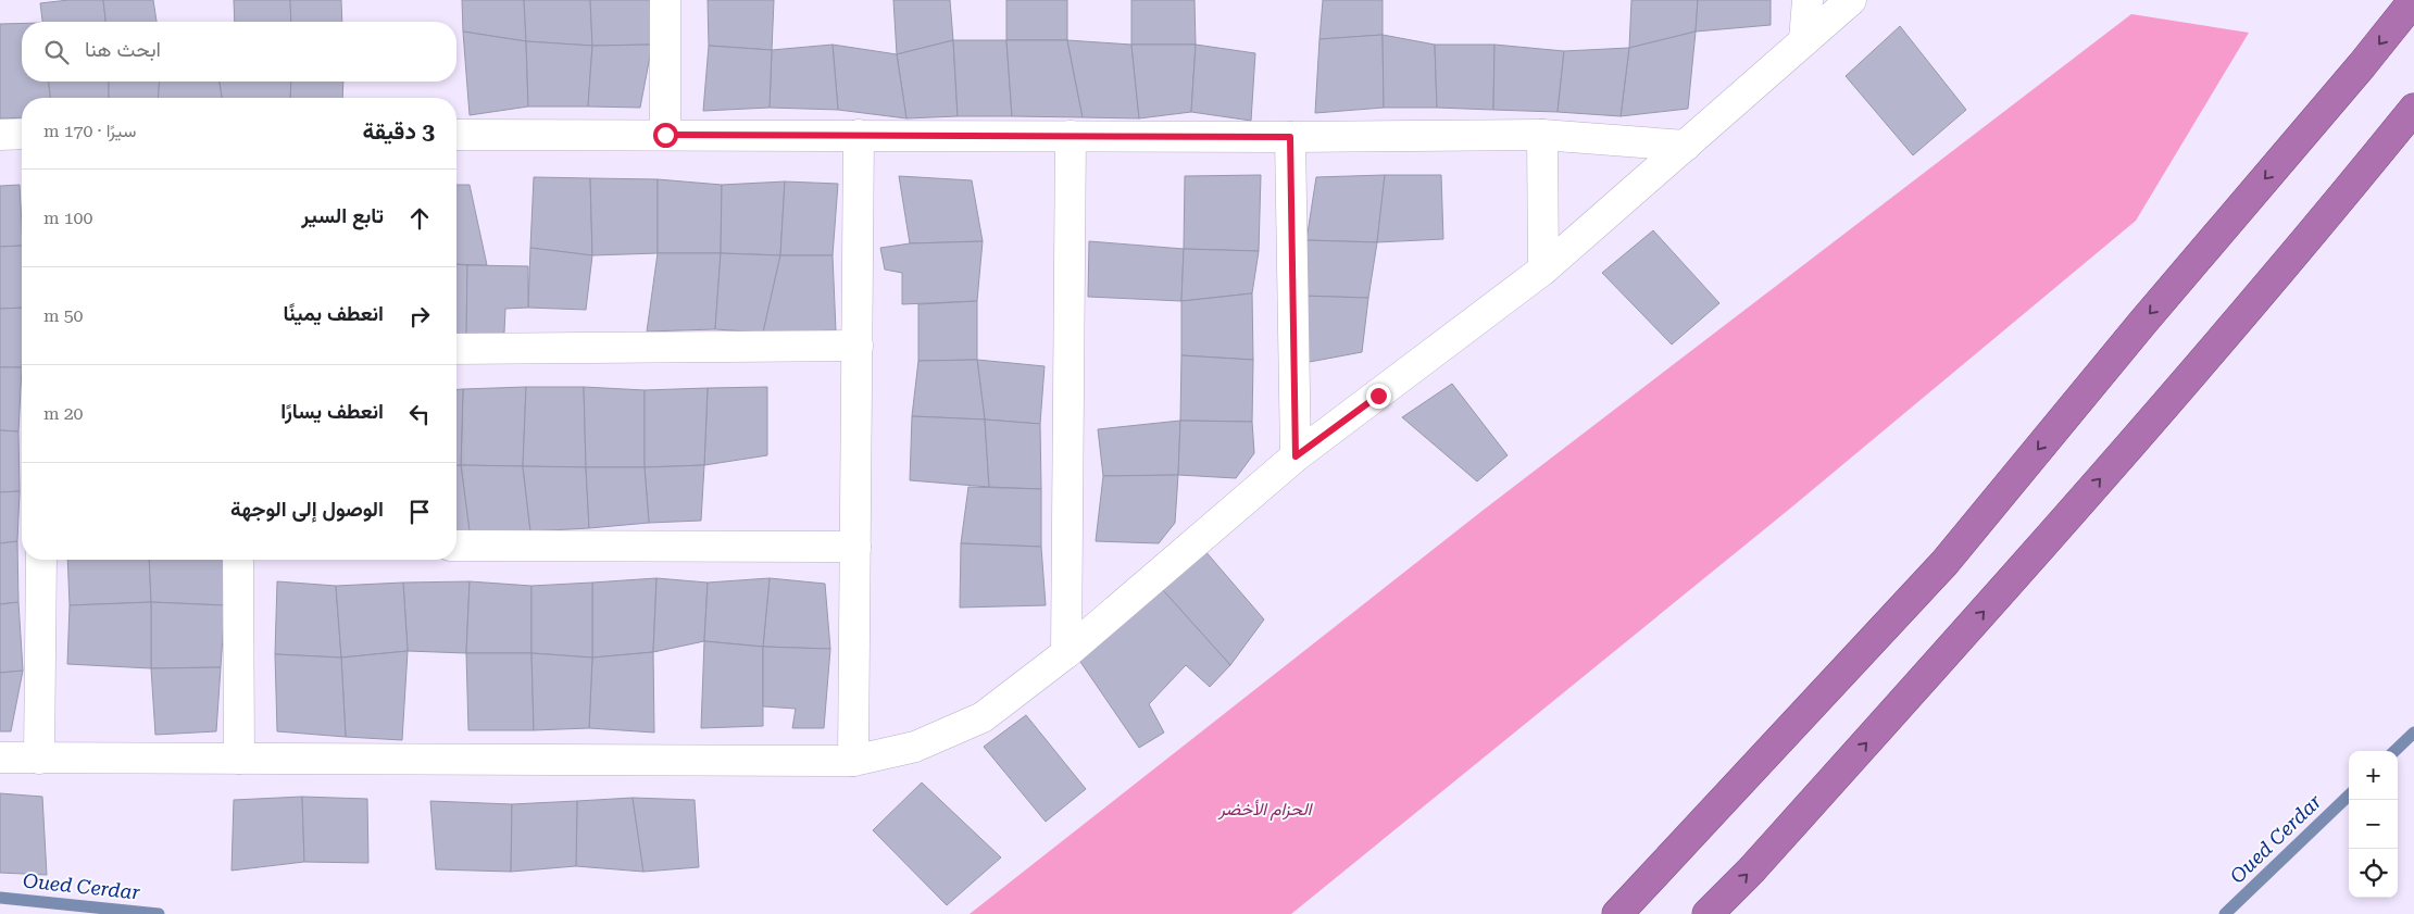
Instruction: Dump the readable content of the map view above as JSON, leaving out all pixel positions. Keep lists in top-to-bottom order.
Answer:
{
  "water": ["Oued Cerdar"],
  "parks": ["الحزام الأخضر"],
  "page": {
    "search": "ابحث هنا",
    "heading": ["3 دقيقة", "سيرًا · 170 m"],
    "list": [
      ["تابع السير", "100 m"],
      ["انعطف يمينًا", "50 m"],
      ["انعطف يسارًا", "20 m"],
      "الوصول إلى الوجهة"
    ],
    "map_buttons": ["+", "−"]
  }
}
